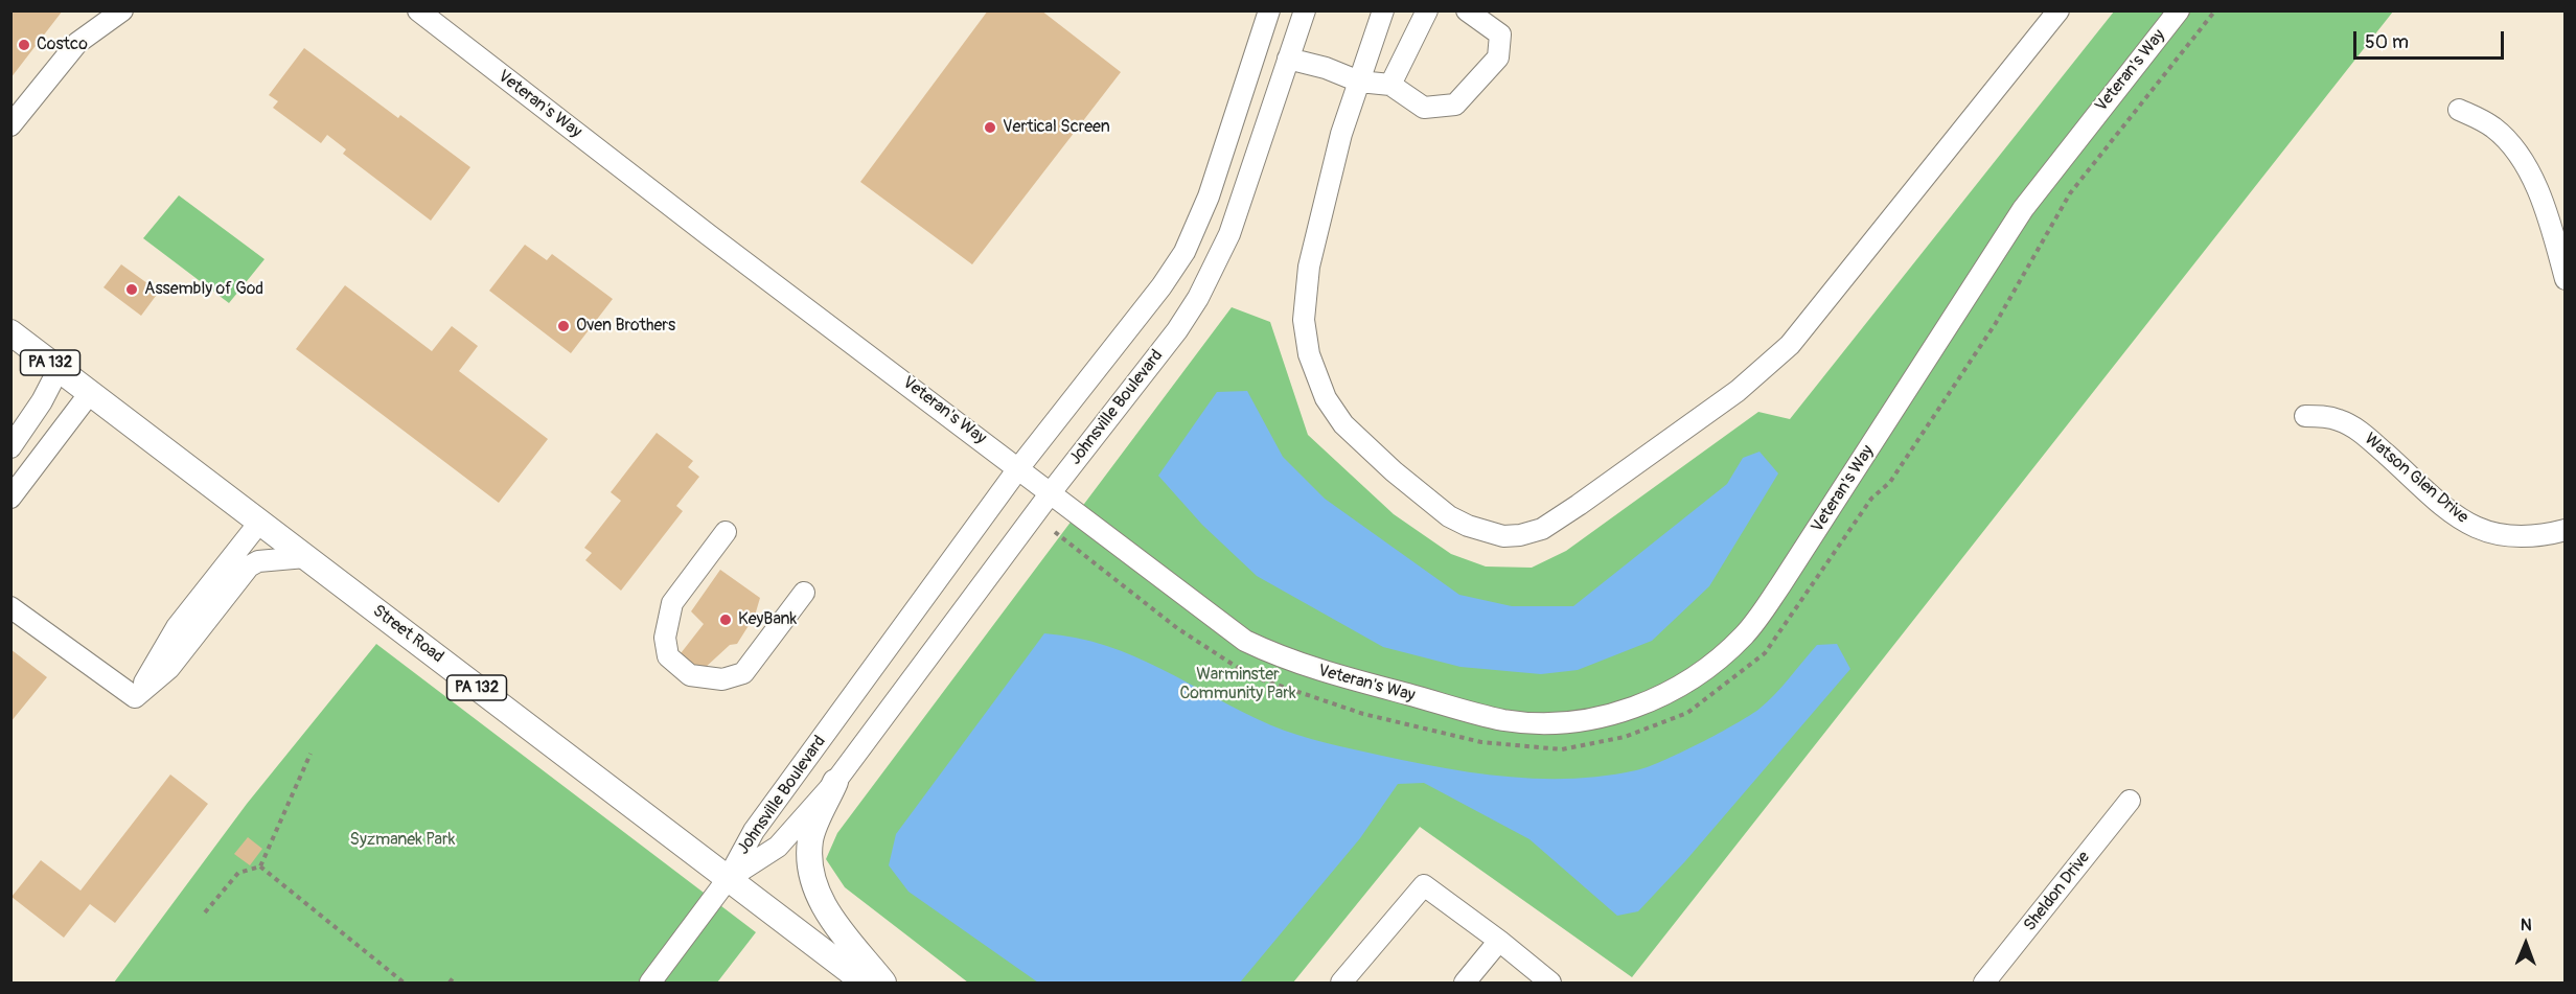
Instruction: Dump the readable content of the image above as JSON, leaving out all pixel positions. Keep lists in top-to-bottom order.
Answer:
{
  "streets": {
    "main road": ["PA 132", "Street Road"],
    "street": [
      "Veteran's Way",
      "Johnsville Boulevard",
      "Watson Glen Drive",
      "Sheldon Drive"
    ]
  },
  "crossings": [
    ["Veteran's Way", "Johnsville Boulevard"],
    ["Johnsville Boulevard", "Street Road"]
  ],
  "parks": ["Warminster Community Park", "Syzmanek Park"],
  "places": [
    "Costco",
    "Vertical Screen",
    "Assembly of God",
    "Oven Brothers",
    "KeyBank"
  ],
  "scale_bar": "50 m",
  "north": "top"
}
